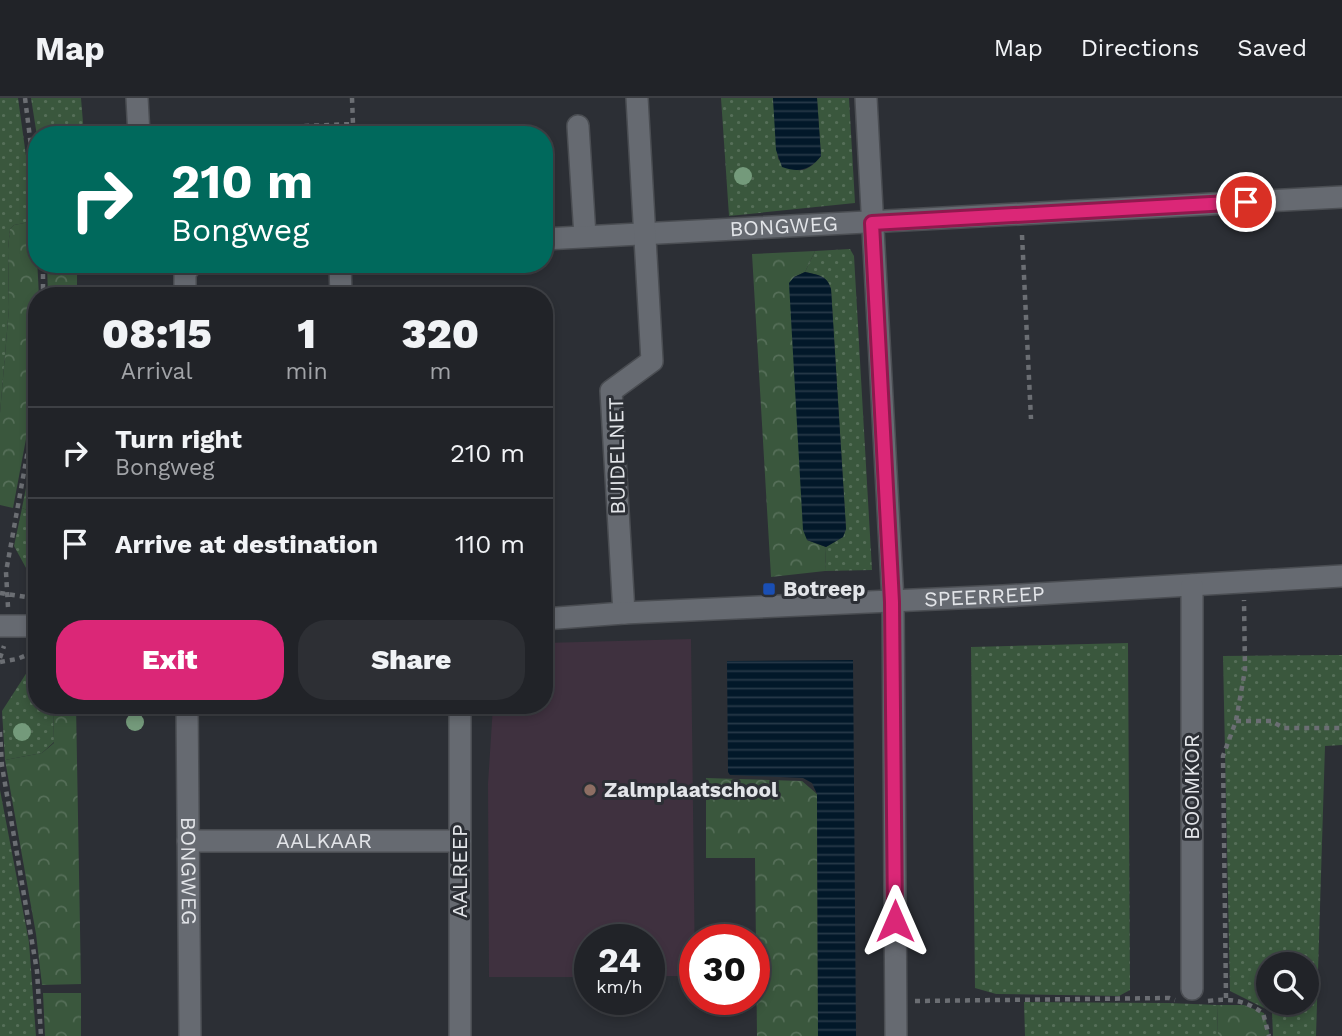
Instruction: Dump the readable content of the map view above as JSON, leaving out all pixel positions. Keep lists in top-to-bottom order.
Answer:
{
  "streets": {
    "street": [
      "BONGWEG",
      "BUIDELNET",
      "SPEERREEP",
      "BOOMKOR",
      "AALKAAR",
      "AALREEP"
    ]
  },
  "crossings": [
    ["BONGWEG", "BUIDELNET"],
    ["BONGWEG", "AALKAAR"],
    ["BUIDELNET", "SPEERREEP"],
    ["SPEERREEP", "BOOMKOR"],
    ["AALKAAR", "AALREEP"]
  ],
  "places": {
    "transit": ["Botreep"],
    "other": ["Zalmplaatschool"]
  },
  "page": {
    "header": "Map",
    "nav": ["Map", "Directions", "Saved"],
    "turn": ["210 m", "Bongweg"],
    "eta": [
      "08:15",
      "Arrival",
      "1",
      "min",
      "320",
      "m"
    ],
    "list": [
      {
        "name": "Turn right",
        "note": "Bongweg",
        "value": "210 m"
      },
      {
        "name": "Arrive at destination",
        "value": "110 m"
      }
    ],
    "buttons": ["Exit", "Share"],
    "speed": "24 km/h",
    "limit": "30"
  }
}
